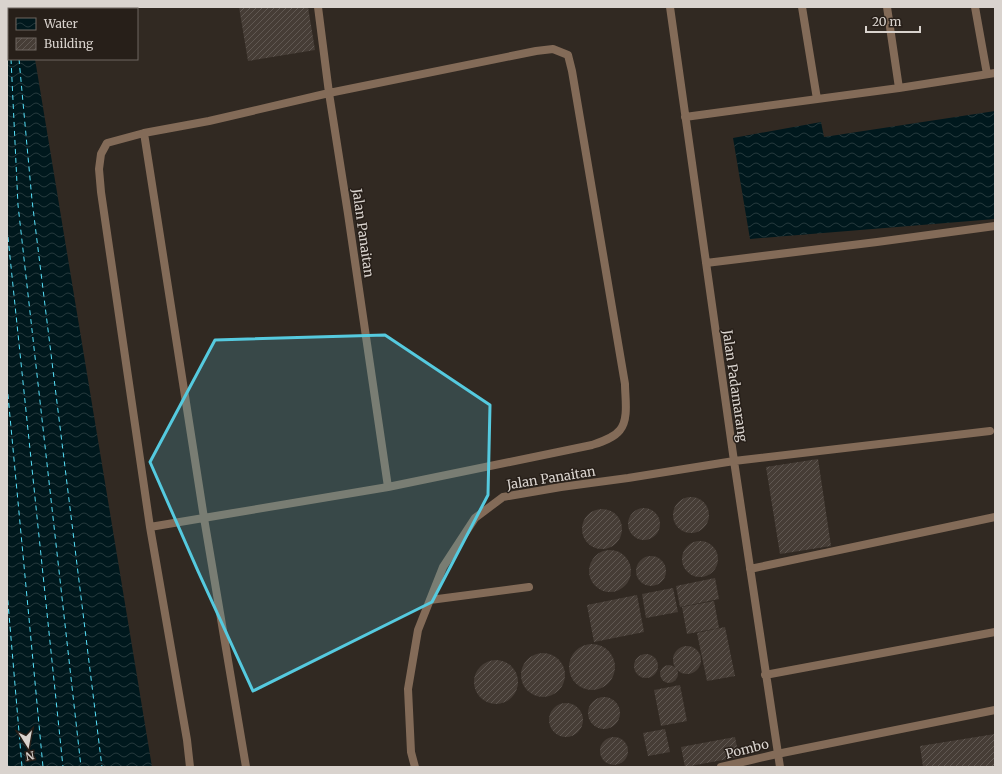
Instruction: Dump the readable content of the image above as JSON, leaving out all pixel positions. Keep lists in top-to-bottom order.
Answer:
{
  "streets": {
    "lane": ["Jalan Panaitan", "Jalan Padamarang", "Pombo"]
  },
  "crossings": [
    ["Jalan Panaitan", "Jalan Padamarang"],
    ["Jalan Padamarang", "Pombo"]
  ],
  "legend": ["Water", "Building"],
  "scale_bar": "20 m",
  "north": "bottom"
}
